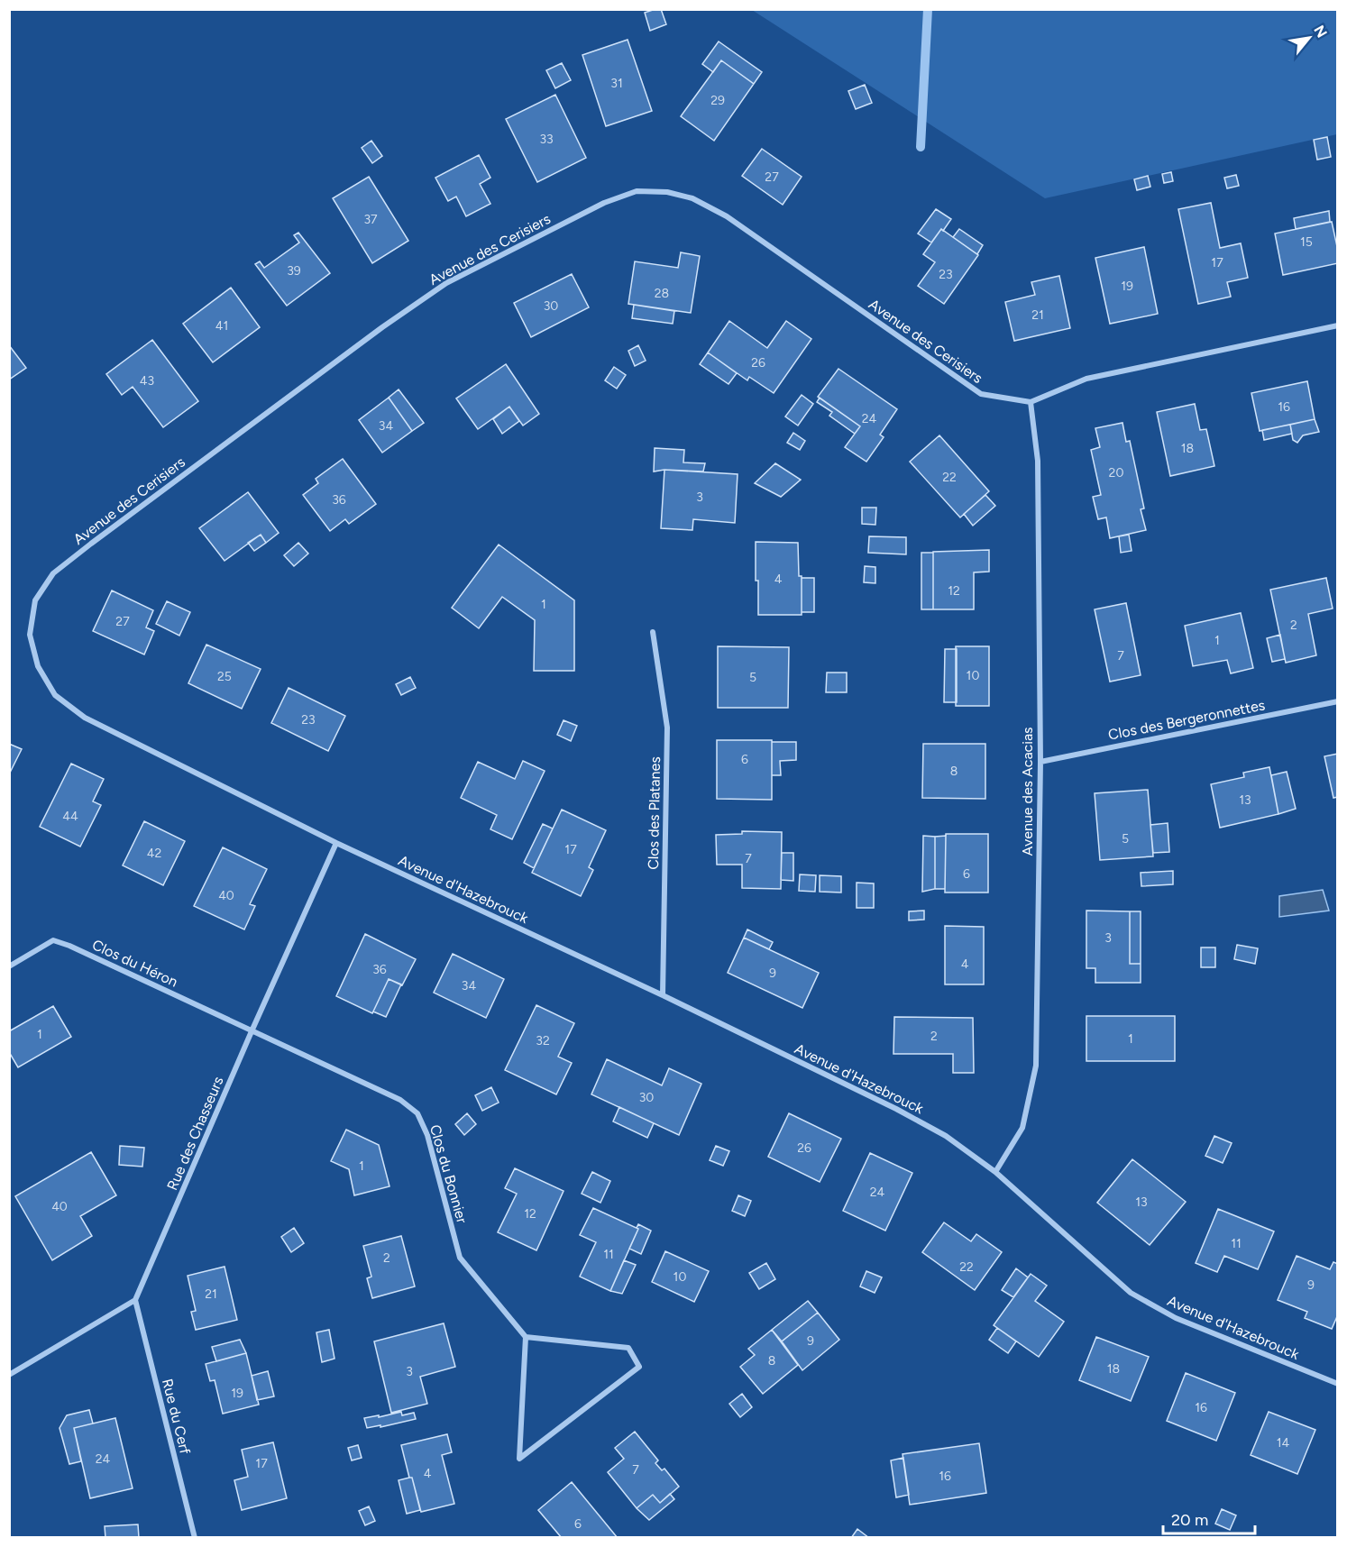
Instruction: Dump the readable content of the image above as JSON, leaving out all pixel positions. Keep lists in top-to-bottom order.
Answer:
{
  "streets": {
    "street": [
      "Avenue des Cerisiers",
      "Clos des Bergeronnettes",
      "Avenue des Acacias",
      "Clos des Platanes",
      "Avenue d'Hazebrouck",
      "Clos du Héron",
      "Rue des Chasseurs",
      "Clos du Bonnier",
      "Rue du Cerf"
    ]
  },
  "crossings": [
    ["Avenue des Cerisiers", "Avenue des Acacias"],
    ["Avenue des Cerisiers", "Avenue d'Hazebrouck"],
    ["Avenue des Cerisiers", "Rue des Chasseurs"],
    ["Clos des Bergeronnettes", "Avenue des Acacias"],
    ["Avenue des Acacias", "Avenue d'Hazebrouck"],
    ["Clos des Platanes", "Avenue d'Hazebrouck"],
    ["Avenue d'Hazebrouck", "Rue des Chasseurs"],
    ["Clos du Héron", "Rue des Chasseurs"],
    ["Clos du Héron", "Clos du Bonnier"],
    ["Rue des Chasseurs", "Clos du Bonnier"],
    ["Rue des Chasseurs", "Rue du Cerf"]
  ],
  "house_numbers": [
    "31",
    "29",
    "33",
    "27",
    "37",
    "15",
    "17",
    "39",
    "23",
    "19",
    "28",
    "30",
    "21",
    "41",
    "26",
    "43",
    "16",
    "24",
    "34",
    "18",
    "20",
    "22",
    "3",
    "36",
    "4",
    "12",
    "1",
    "27",
    "2",
    "1",
    "7",
    "10",
    "25",
    "5",
    "23",
    "6",
    "8",
    "13",
    "44",
    "5",
    "17",
    "42",
    "7",
    "6",
    "40",
    "3",
    "4",
    "36",
    "9",
    "34",
    "1",
    "2",
    "1",
    "32",
    "30",
    "26",
    "1",
    "24",
    "13",
    "40",
    "12",
    "11",
    "11",
    "2",
    "22",
    "10",
    "9",
    "21",
    "9",
    "8",
    "18",
    "3",
    "19",
    "16",
    "14",
    "24",
    "17",
    "7",
    "4",
    "16",
    "6"
  ],
  "scale_bar": "20 m",
  "north": "top right"
}
